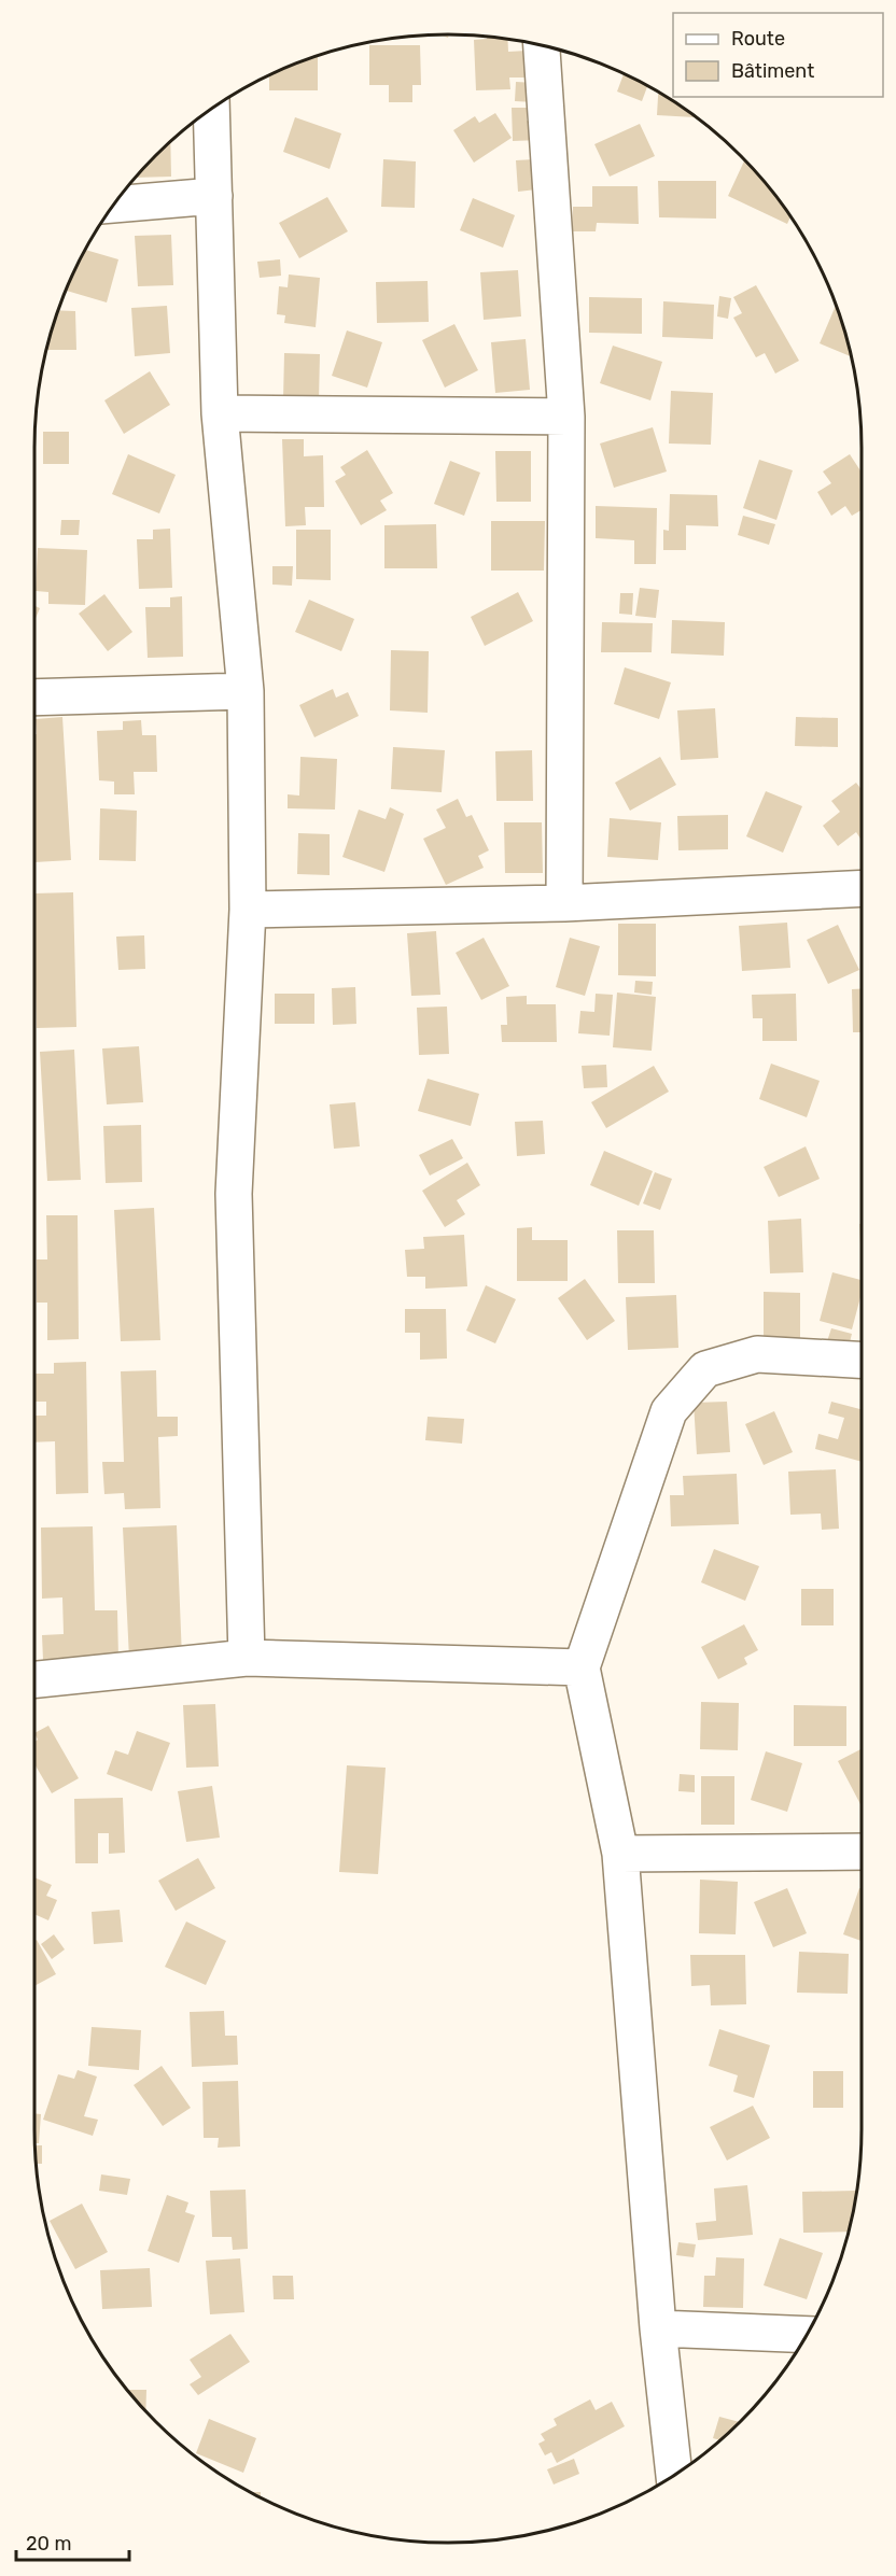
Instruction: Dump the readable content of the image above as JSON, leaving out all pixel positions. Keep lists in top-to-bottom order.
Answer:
{
  "legend": ["Route", "Bâtiment"],
  "scale_bar": "20 m"
}
